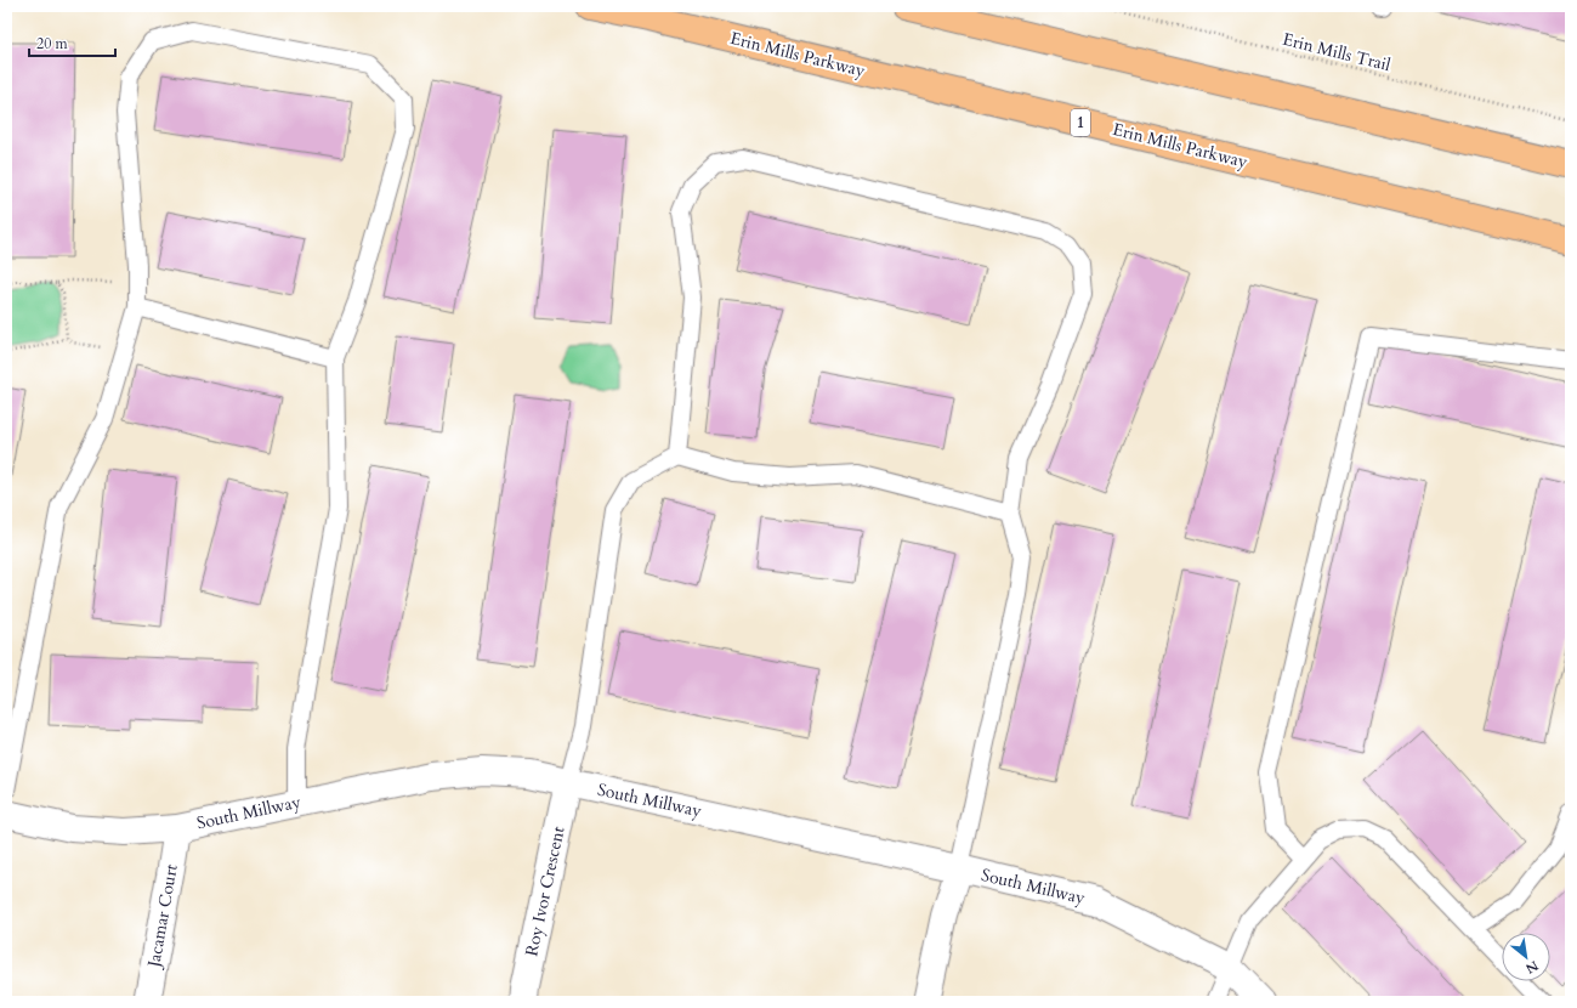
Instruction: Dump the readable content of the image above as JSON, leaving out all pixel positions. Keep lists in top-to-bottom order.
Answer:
{
  "streets": {
    "main road": ["Erin Mills Parkway", "1"],
    "street": ["South Millway", "Roy Ivor Crescent", "Jacamar Court"],
    "path": ["Erin Mills Trail"]
  },
  "crossings": [
    ["South Millway", "Roy Ivor Crescent"],
    ["South Millway", "Jacamar Court"]
  ],
  "scale_bar": "20 m",
  "north": "bottom right"
}
